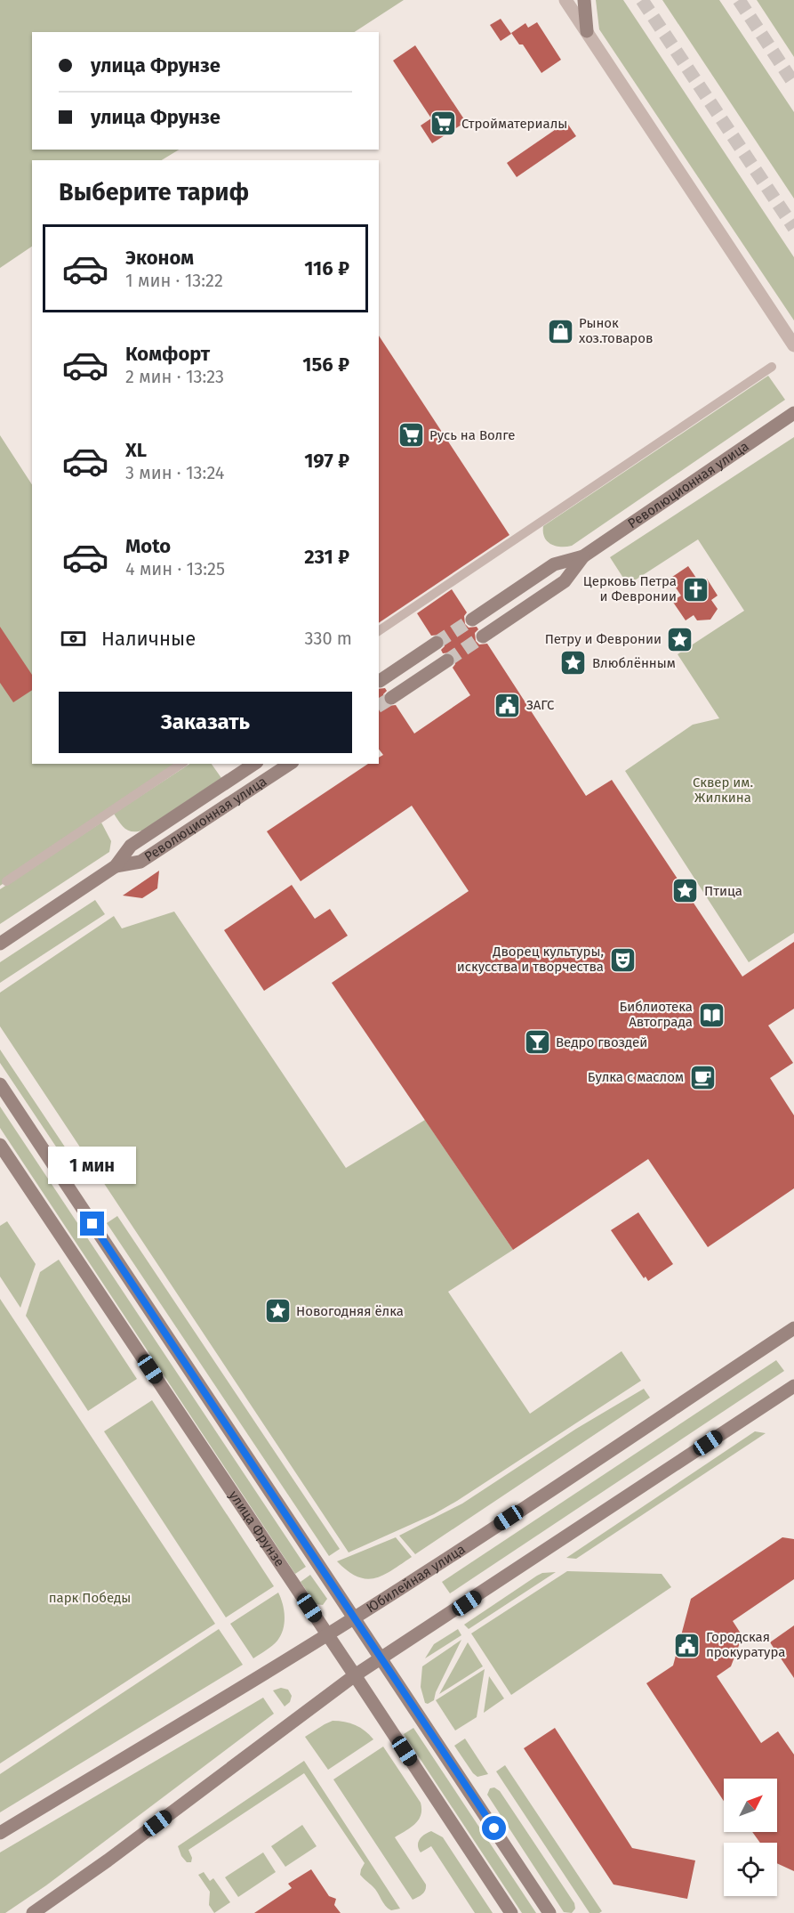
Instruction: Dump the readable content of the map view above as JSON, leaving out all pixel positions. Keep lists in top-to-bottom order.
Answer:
{
  "streets": {
    "main road": ["Революционная улица", "улица Фрунзе", "Юбилейная улица"]
  },
  "crossings": [
    ["улица Фрунзе", "Юбилейная улица"]
  ],
  "parks": ["Сквер им. Жилкина", "парк Победы"],
  "places": {
    "supermarket": ["Стройматериалы", "Русь на Волге"],
    "shop": ["Рынок хоз.товаров"],
    "church": ["Церковь Петра и Февронии"],
    "place": [
      "Петру и Февронии",
      "Влюблённым",
      "Птица",
      "Новогодняя ёлка"
    ],
    "public building": ["ЗАГС", "Городская прокуратура"],
    "theatre": ["Дворец культуры, искусства и творчества"],
    "library": ["Библиотека Автограда"],
    "bar": ["Ведро гвоздей"],
    "cafe": ["Булка с маслом"]
  },
  "north": "top right",
  "page": {
    "banner": ["улица Фрунзе", "улица Фрунзе"],
    "heading": "Выберите тариф",
    "list": [
      {
        "name": "Эконом",
        "note": "1 мин · 13:22",
        "value": "116 ₽"
      },
      {
        "name": "Комфорт",
        "note": "2 мин · 13:23",
        "value": "156 ₽"
      },
      {
        "name": "XL",
        "note": "3 мин · 13:24",
        "value": "197 ₽"
      },
      {
        "name": "Moto",
        "note": "4 мин · 13:25",
        "value": "231 ₽"
      }
    ],
    "pay": ["Наличные", "330 m"],
    "buttons": "Заказать",
    "bubble": "1 мин"
  }
}
